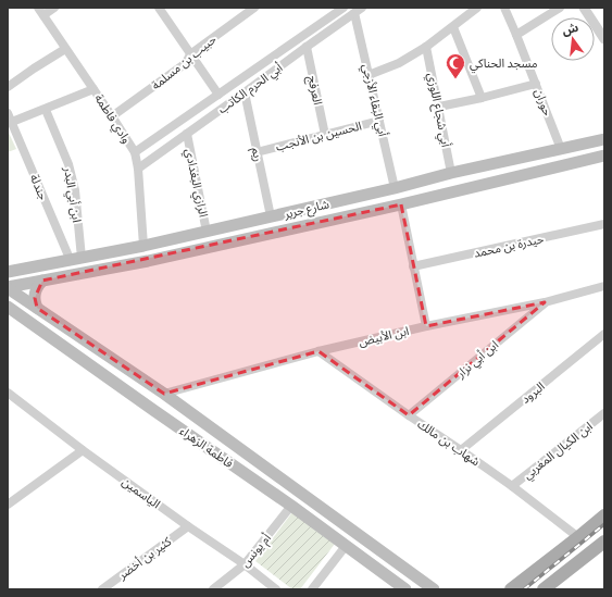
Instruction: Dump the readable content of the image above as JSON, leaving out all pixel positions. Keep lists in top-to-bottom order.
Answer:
{
  "streets": {
    "main road": ["شارع جرير", "فاطمة الزهراء"],
    "street": [
      "حبيب بن مسلمة",
      "أبي الحرم الكاتب",
      "العرفج",
      "أبي البقاء الأزجي",
      "حوران",
      "أبي شجاع اللوزي",
      "وادي فاطمة",
      "الحسين بن الأنجب",
      "ريم",
      "الرازي البغدادي",
      "جندلة",
      "ابن أبي البدر",
      "حيدرة بن محمد",
      "ابن الأبيض",
      "ابن أبي نزار",
      "البرود",
      "شهاب بن مالك",
      "ابن الكيال المغربي",
      "الياسمين",
      "أم يونس",
      "كثير بن أخضر"
    ]
  },
  "crossings": [
    ["حبيب بن مسلمة", "وادي فاطمة"],
    ["أبي الحرم الكاتب", "العرفج"],
    ["أبي الحرم الكاتب", "أبي البقاء الأزجي"],
    ["أبي الحرم الكاتب", "وادي فاطمة"],
    ["أبي الحرم الكاتب", "ريم"],
    ["أبي الحرم الكاتب", "الرازي البغدادي"],
    ["العرفج", "الحسين بن الأنجب"],
    ["أبي البقاء الأزجي", "الحسين بن الأنجب"],
    ["أبي البقاء الأزجي", "شارع جرير"],
    ["حوران", "شارع جرير"],
    ["أبي شجاع اللوزي", "شارع جرير"],
    ["وادي فاطمة", "شارع جرير"],
    ["الحسين بن الأنجب", "ريم"],
    ["ريم", "شارع جرير"],
    ["الرازي البغدادي", "شارع جرير"],
    ["جندلة", "ابن أبي البدر"],
    ["جندلة", "شارع جرير"],
    ["ابن أبي البدر", "شارع جرير"],
    ["ابن الأبيض", "ابن أبي نزار"],
    ["ابن الأبيض", "شهاب بن مالك"],
    ["ابن أبي نزار", "شهاب بن مالك"],
    ["البرود", "شهاب بن مالك"],
    ["شهاب بن مالك", "ابن الكيال المغربي"],
    ["فاطمة الزهراء", "أم يونس"],
    ["الياسمين", "أم يونس"],
    ["الياسمين", "كثير بن أخضر"]
  ],
  "places": {
    "mosque": ["مسجد الحناكي"]
  },
  "north": "top"
}
